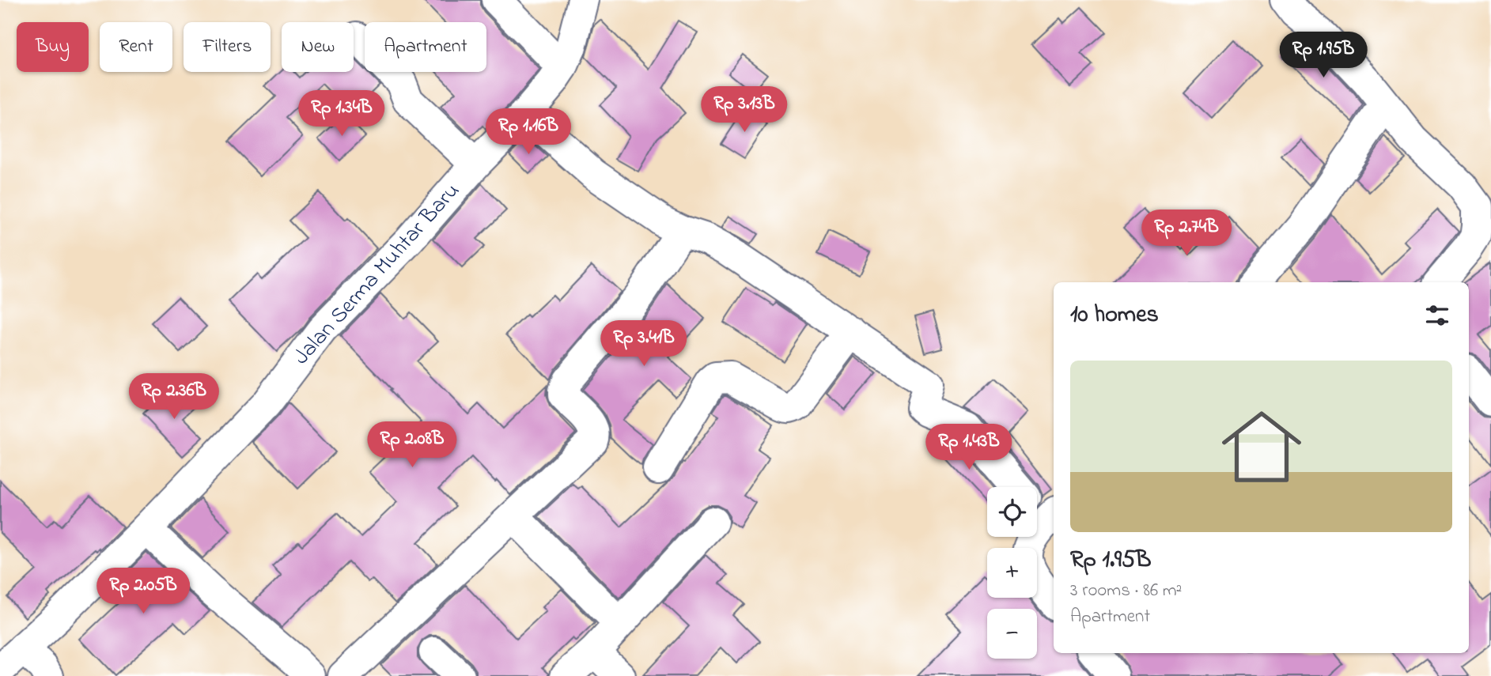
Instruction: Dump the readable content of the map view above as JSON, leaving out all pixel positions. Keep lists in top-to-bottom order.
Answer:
{
  "streets": {
    "street": ["Jalan Serma Muhtar Baru"]
  },
  "page": {
    "chip": [
      "Buy",
      "Rent",
      "Filters",
      "New",
      "Apartment"
    ],
    "price": [
      "Rp 1.95B",
      "Rp 3.13B",
      "Rp 1.34B",
      "Rp 1.16B",
      "Rp 2.74B",
      "Rp 3.41B",
      "Rp 2.36B",
      "Rp 2.08B",
      "Rp 1.43B",
      "Rp 2.05B"
    ],
    "heading": "10 homes",
    "list": [
      {
        "name": "Rp 1.95B",
        "note": "3 rooms · 86 m² · Apartment"
      }
    ],
    "map_buttons": ["+", "−"]
  }
}
